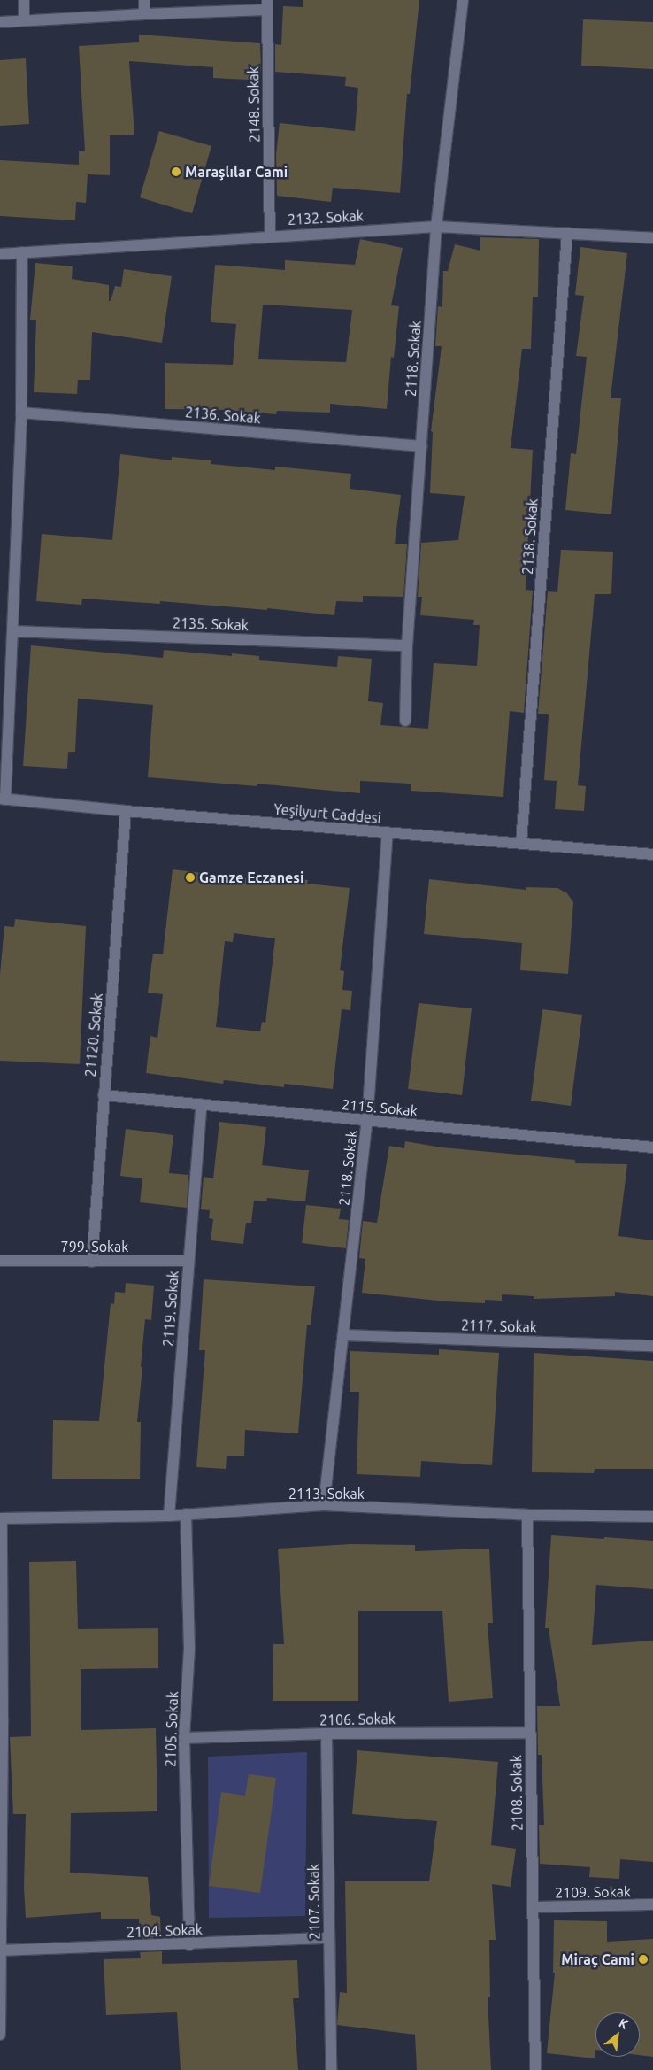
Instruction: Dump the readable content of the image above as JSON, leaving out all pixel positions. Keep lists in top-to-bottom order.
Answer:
{
  "streets": {
    "street": [
      "2148. Sokak",
      "2132. Sokak",
      "2118. Sokak",
      "2136. Sokak",
      "2138. Sokak",
      "2135. Sokak",
      "Yeşilyurt Caddesi",
      "21120. Sokak",
      "2115. Sokak",
      "799. Sokak",
      "2119. Sokak",
      "2117. Sokak",
      "2113. Sokak",
      "2106. Sokak",
      "2105. Sokak",
      "2108. Sokak",
      "2109. Sokak",
      "2107. Sokak",
      "2104. Sokak"
    ]
  },
  "crossings": [
    ["2148. Sokak", "2132. Sokak"],
    ["2132. Sokak", "2118. Sokak"],
    ["2132. Sokak", "2138. Sokak"],
    ["2118. Sokak", "2136. Sokak"],
    ["2118. Sokak", "2135. Sokak"],
    ["2118. Sokak", "Yeşilyurt Caddesi"],
    ["2118. Sokak", "2115. Sokak"],
    ["2118. Sokak", "2117. Sokak"],
    ["2118. Sokak", "2113. Sokak"],
    ["2138. Sokak", "Yeşilyurt Caddesi"],
    ["Yeşilyurt Caddesi", "21120. Sokak"],
    ["21120. Sokak", "2115. Sokak"],
    ["21120. Sokak", "799. Sokak"],
    ["2115. Sokak", "2119. Sokak"],
    ["799. Sokak", "2119. Sokak"],
    ["2119. Sokak", "2113. Sokak"],
    ["2113. Sokak", "2105. Sokak"],
    ["2113. Sokak", "2108. Sokak"],
    ["2106. Sokak", "2105. Sokak"],
    ["2106. Sokak", "2108. Sokak"],
    ["2106. Sokak", "2107. Sokak"],
    ["2105. Sokak", "2104. Sokak"],
    ["2108. Sokak", "2109. Sokak"],
    ["2107. Sokak", "2104. Sokak"]
  ],
  "places": ["Maraşlılar Cami", "Gamze Eczanesi", "Miraç Cami"],
  "north": "top right"
}
